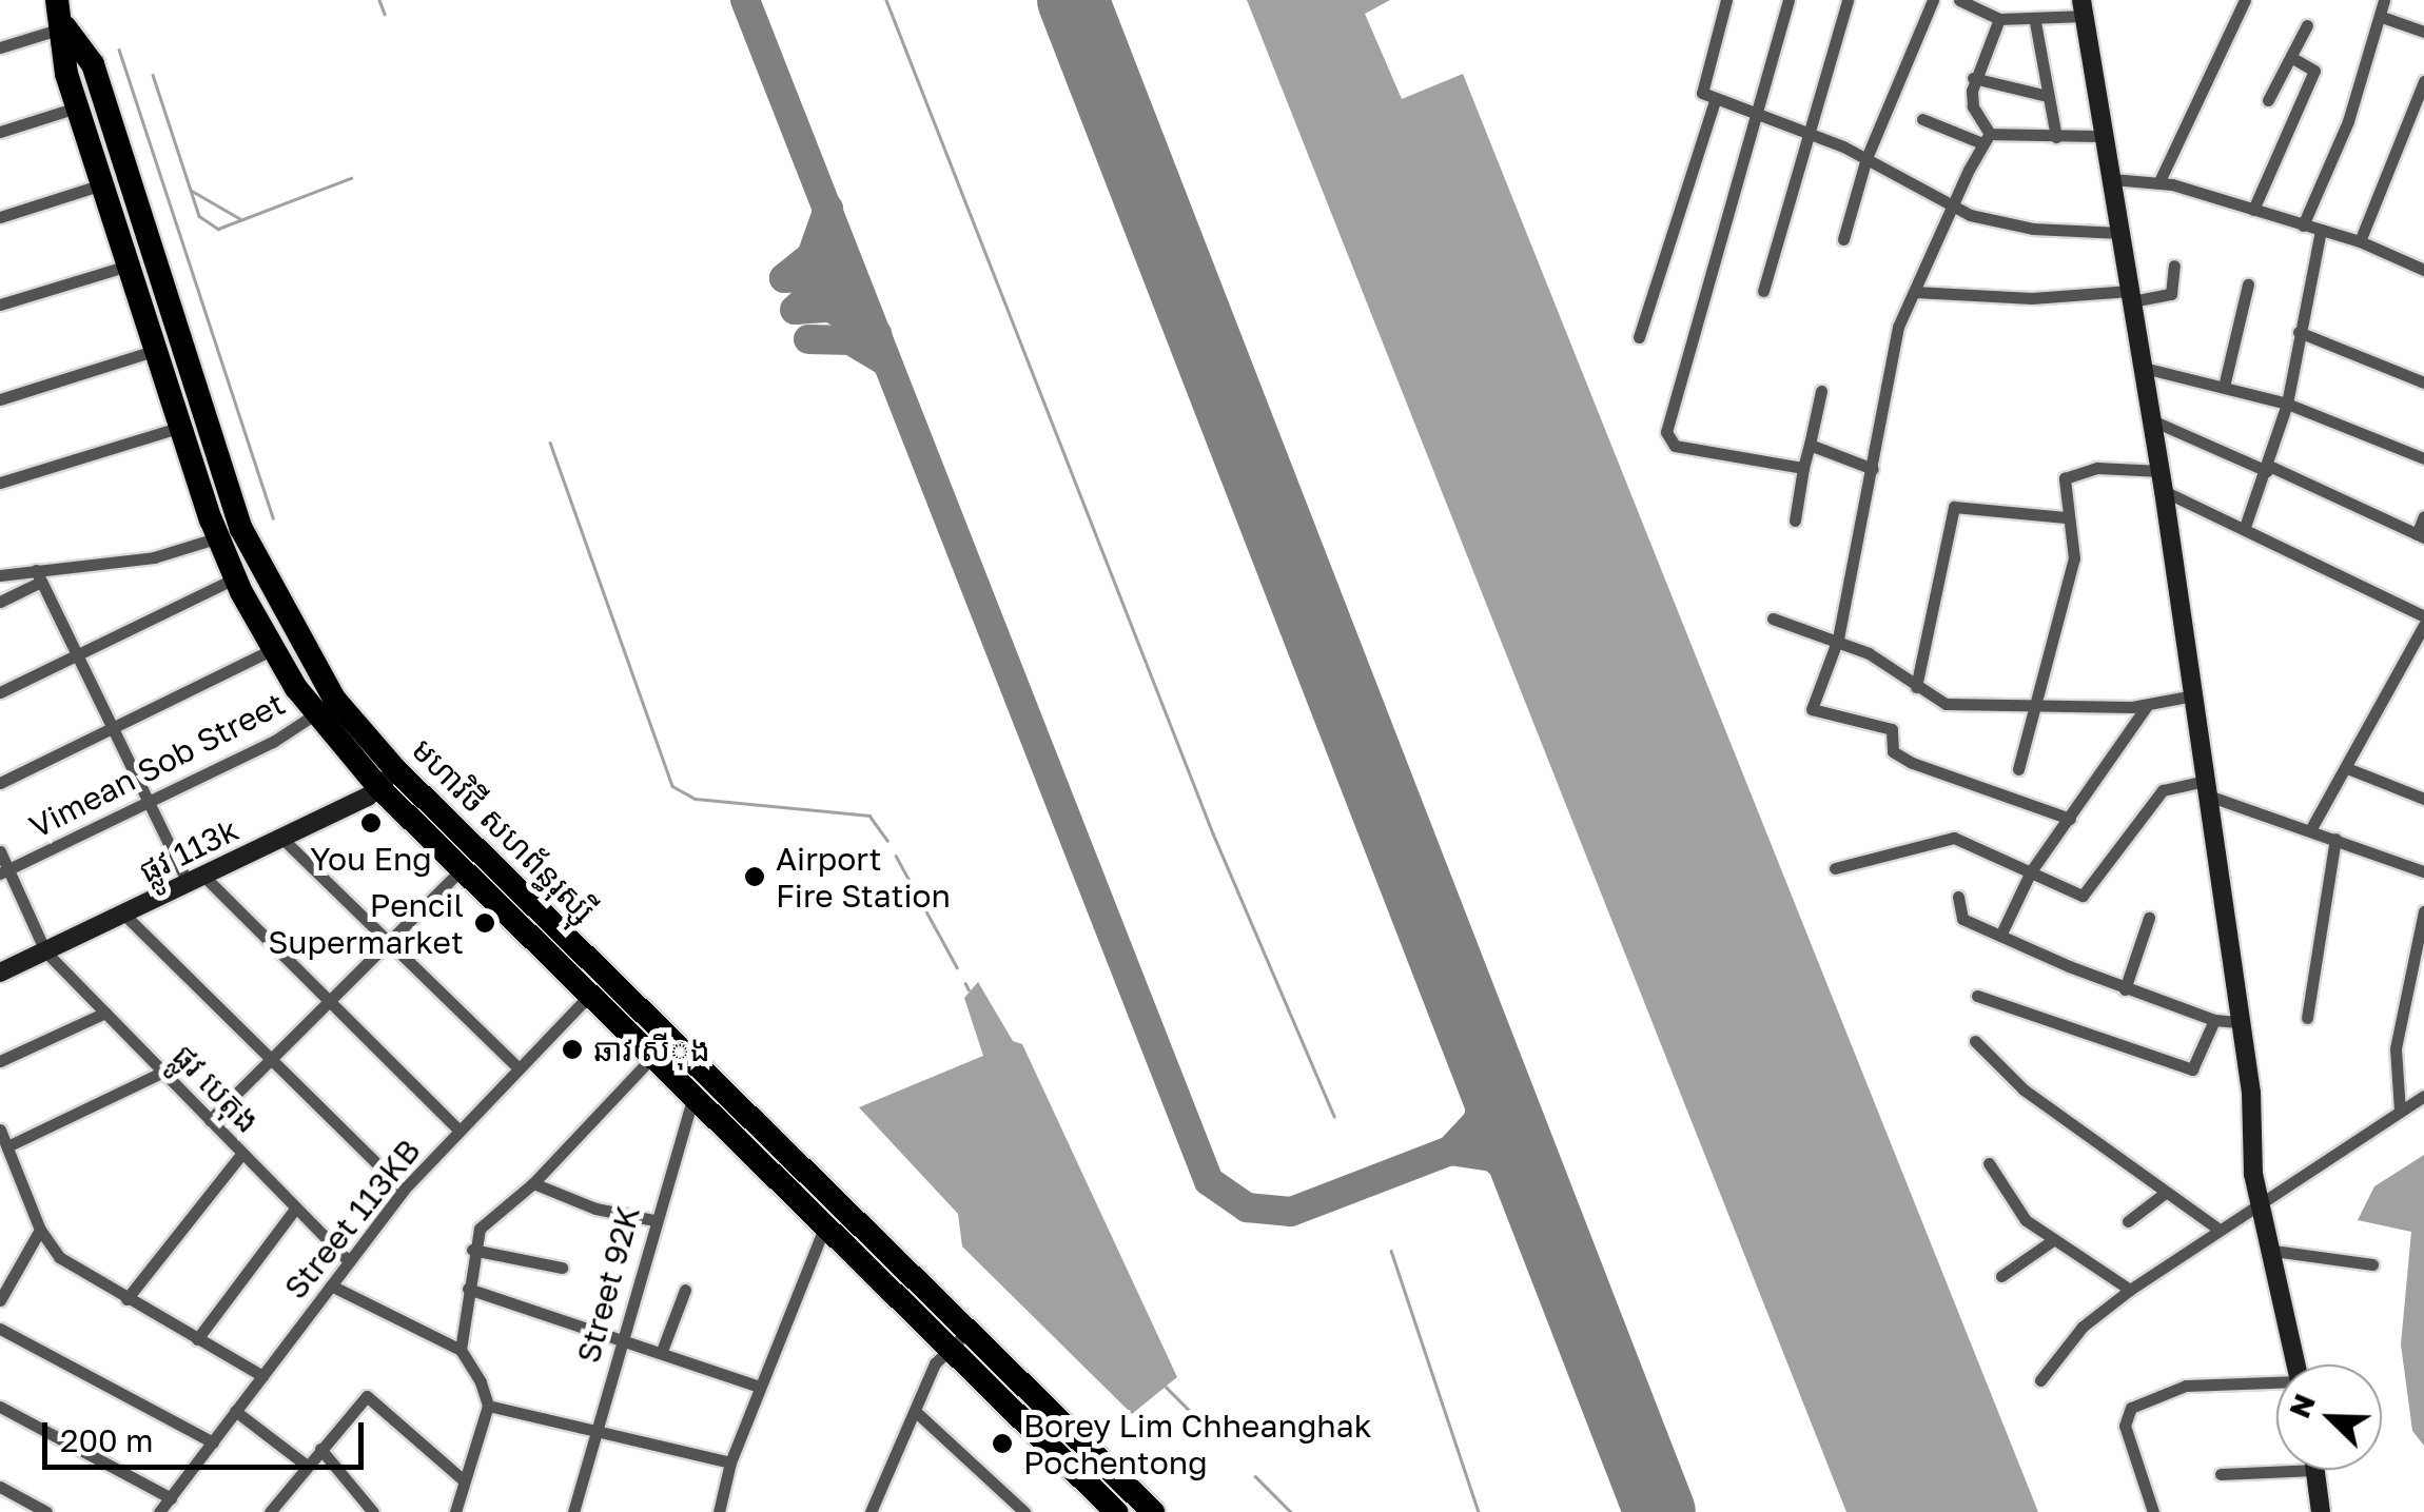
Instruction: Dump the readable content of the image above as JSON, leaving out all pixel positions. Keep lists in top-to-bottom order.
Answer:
{
  "streets": {
    "highway": ["មហាវិថី សហព័ន្ធរុស្ស៊ី"],
    "street": [
      "Vimean Sob Street",
      "ផ្លូវ 113k",
      "ផ្លូវ បេតុង",
      "Street 113KB",
      "Street 92K"
    ]
  },
  "crossings": [
    ["Vimean Sob Street", "មហាវិថី សហព័ន្ធរុស្ស៊ី"],
    ["មហាវិថី សហព័ន្ធរុស្ស៊ី", "ផ្លូវ 113k"],
    ["មហាវិថី សហព័ន្ធរុស្ស៊ី", "Street 113KB"],
    ["មហាវិថី សហព័ន្ធរុស្ស៊ី", "Street 92K"],
    ["ផ្លូវ 113k", "ផ្លូវ បេតុង"],
    ["ផ្លូវ បេតុង", "Street 113KB"]
  ],
  "places": [
    "You Eng",
    "Airport Fire Station",
    "Pencil Supermarket",
    "ឆាវ សីុង",
    "Borey Lim Chheanghak Pochentong"
  ],
  "scale_bar": "200 m",
  "north": "top left"
}
